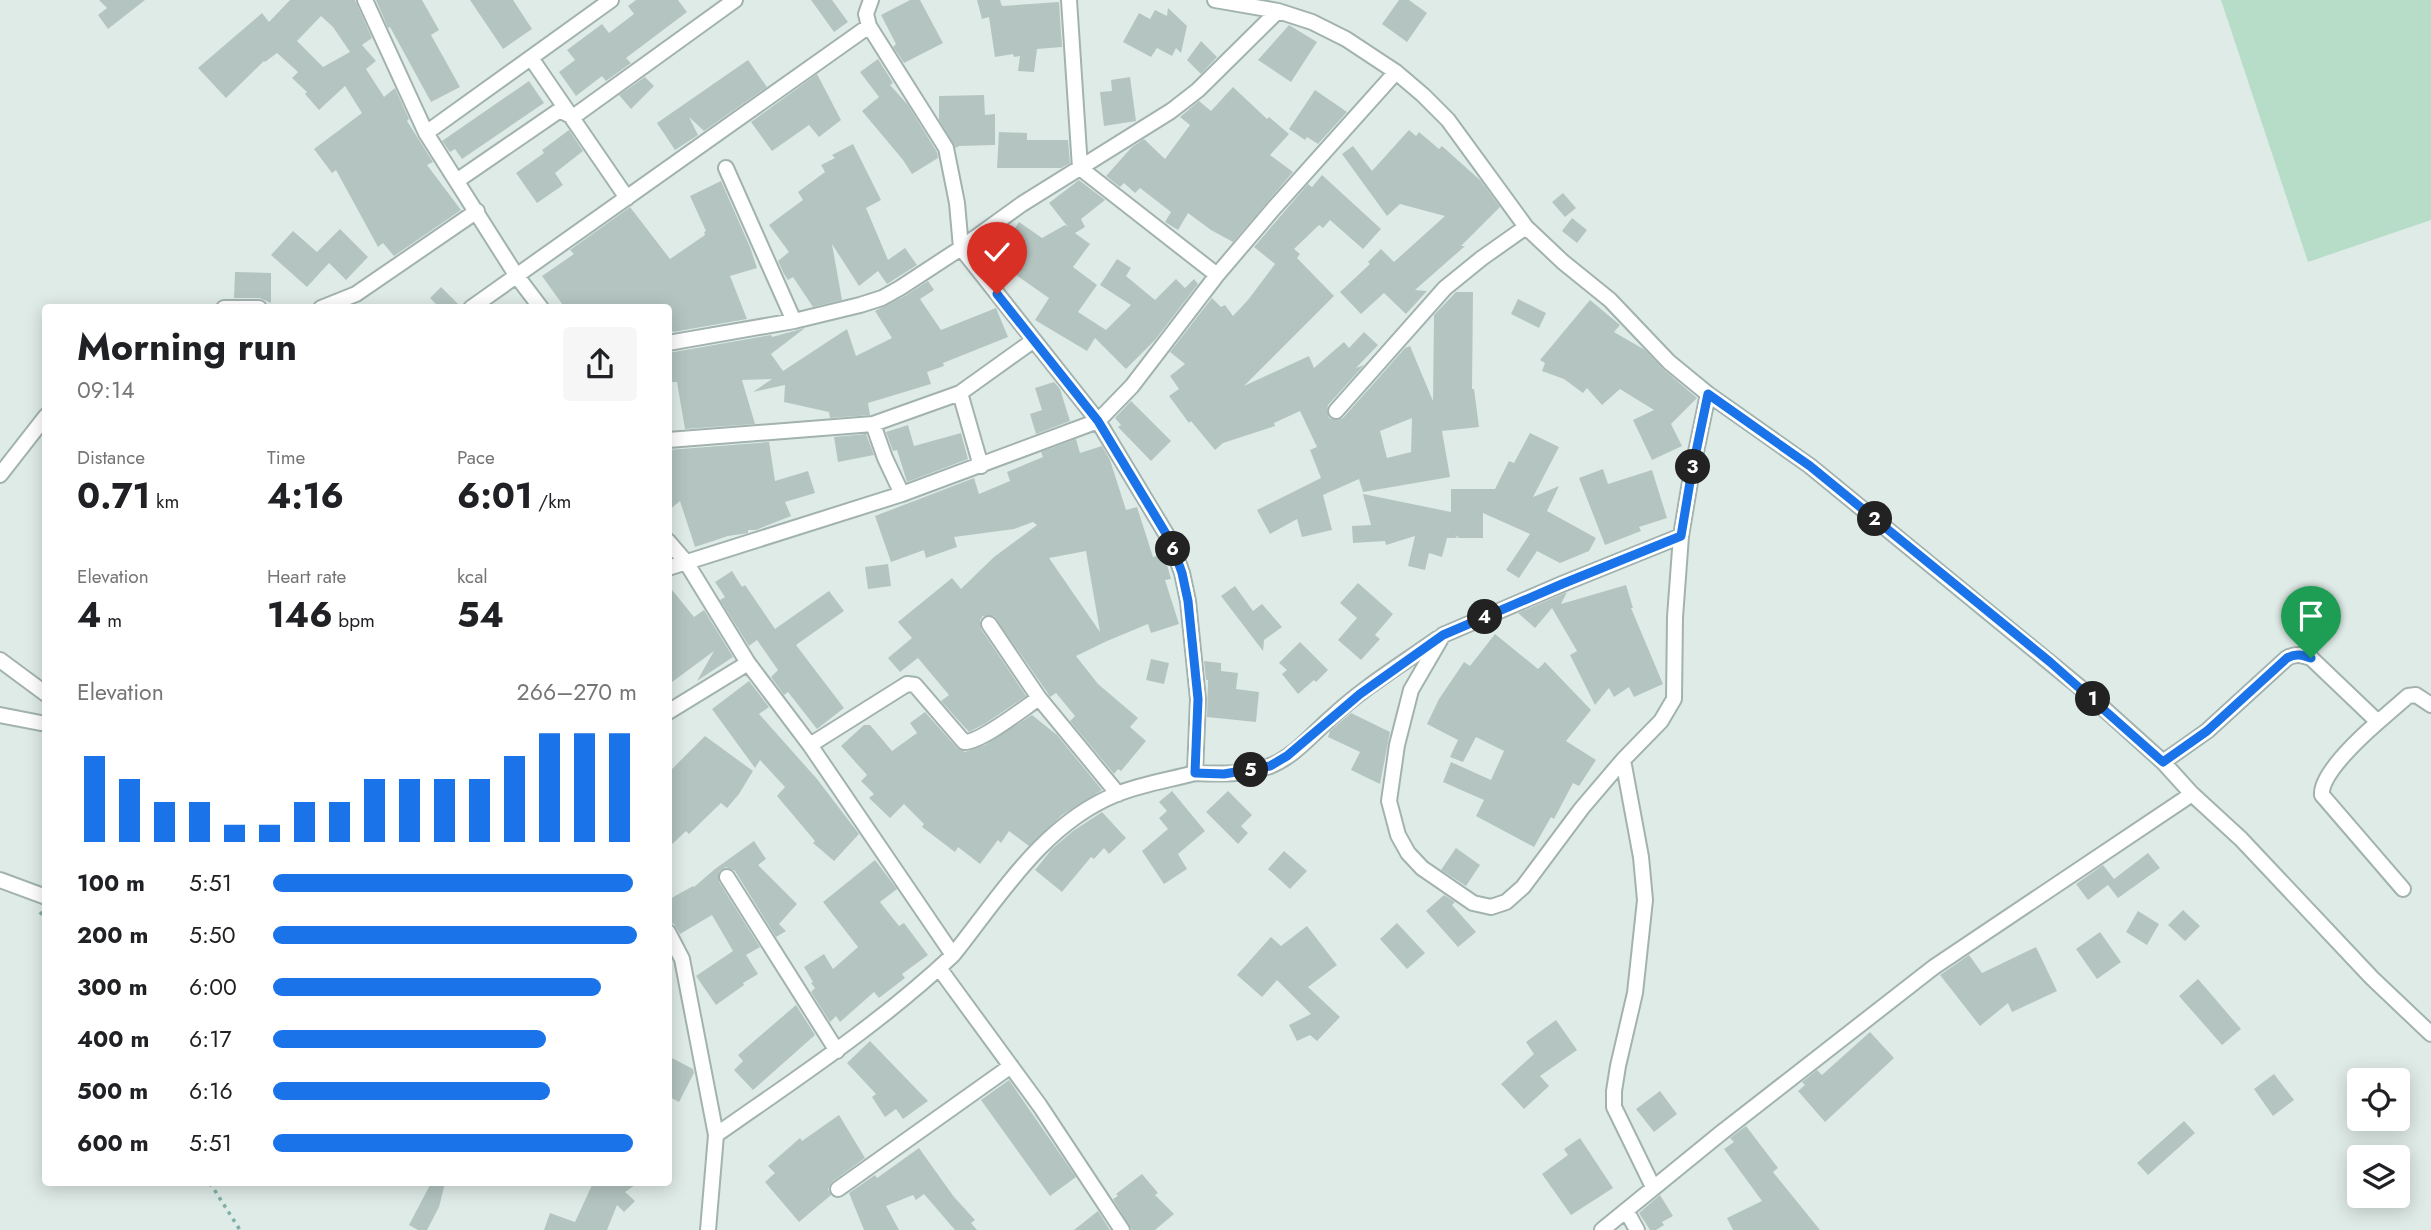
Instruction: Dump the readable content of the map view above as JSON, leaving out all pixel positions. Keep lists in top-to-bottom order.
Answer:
{
  "page": {
    "heading": ["Morning run", "09:14"],
    "stats": [
      ["Distance", "0.71 km"],
      ["Time", "4:16"],
      ["Pace", "6:01 /km"],
      ["Elevation", "4 m"],
      ["Heart rate", "146 bpm"],
      ["kcal", "54"]
    ],
    "pins": [
      "3",
      "2",
      "6",
      "4",
      "1",
      "5"
    ],
    "chart": ["Elevation", "266–270 m"],
    "list": [
      {
        "name": "100 m",
        "note": "5:51"
      },
      {
        "name": "200 m",
        "note": "5:50"
      },
      {
        "name": "300 m",
        "note": "6:00"
      },
      {
        "name": "400 m",
        "note": "6:17"
      },
      {
        "name": "500 m",
        "note": "6:16"
      },
      {
        "name": "600 m",
        "note": "5:51"
      }
    ]
  }
}
